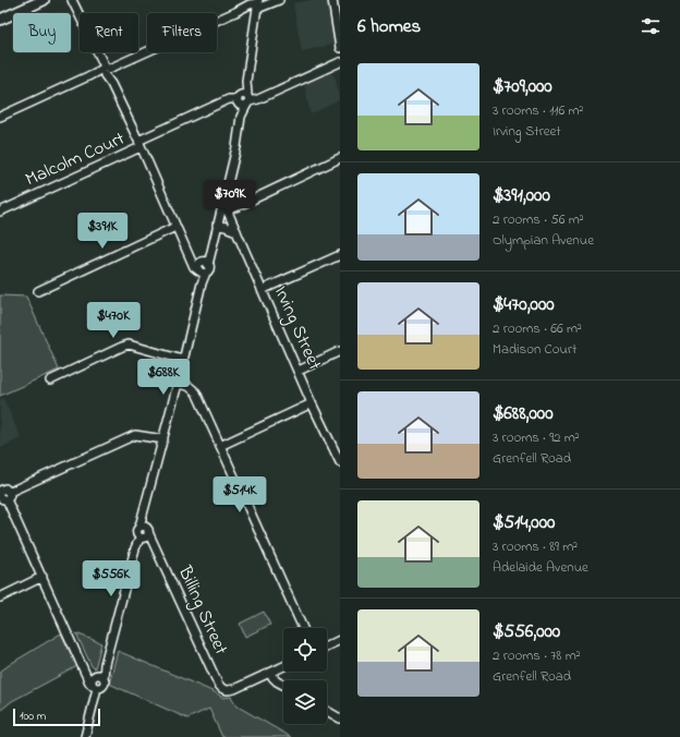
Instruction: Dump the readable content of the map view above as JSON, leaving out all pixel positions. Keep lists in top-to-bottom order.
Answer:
{
  "streets": {
    "street": ["Malcolm Court", "Irving Street", "Billing Street"]
  },
  "crossings": [
    ["Malcolm Court", "Irving Street"]
  ],
  "scale_bar": "100 m",
  "page": {
    "heading": "6 homes",
    "chip": ["Buy", "Rent", "Filters"],
    "list": [
      {
        "name": "$709,000",
        "note": "3 rooms · 116 m² · Irving Street"
      },
      {
        "name": "$391,000",
        "note": "2 rooms · 56 m² · Olympian Avenue"
      },
      {
        "name": "$470,000",
        "note": "2 rooms · 66 m² · Madison Court"
      },
      {
        "name": "$688,000",
        "note": "3 rooms · 92 m² · Grenfell Road"
      },
      {
        "name": "$514,000",
        "note": "3 rooms · 89 m² · Adelaide Avenue"
      },
      {
        "name": "$556,000",
        "note": "2 rooms · 78 m² · Grenfell Road"
      }
    ],
    "price": [
      "$709K",
      "$391K",
      "$470K",
      "$688K",
      "$514K",
      "$556K"
    ],
    "scale": "100 m"
  }
}
